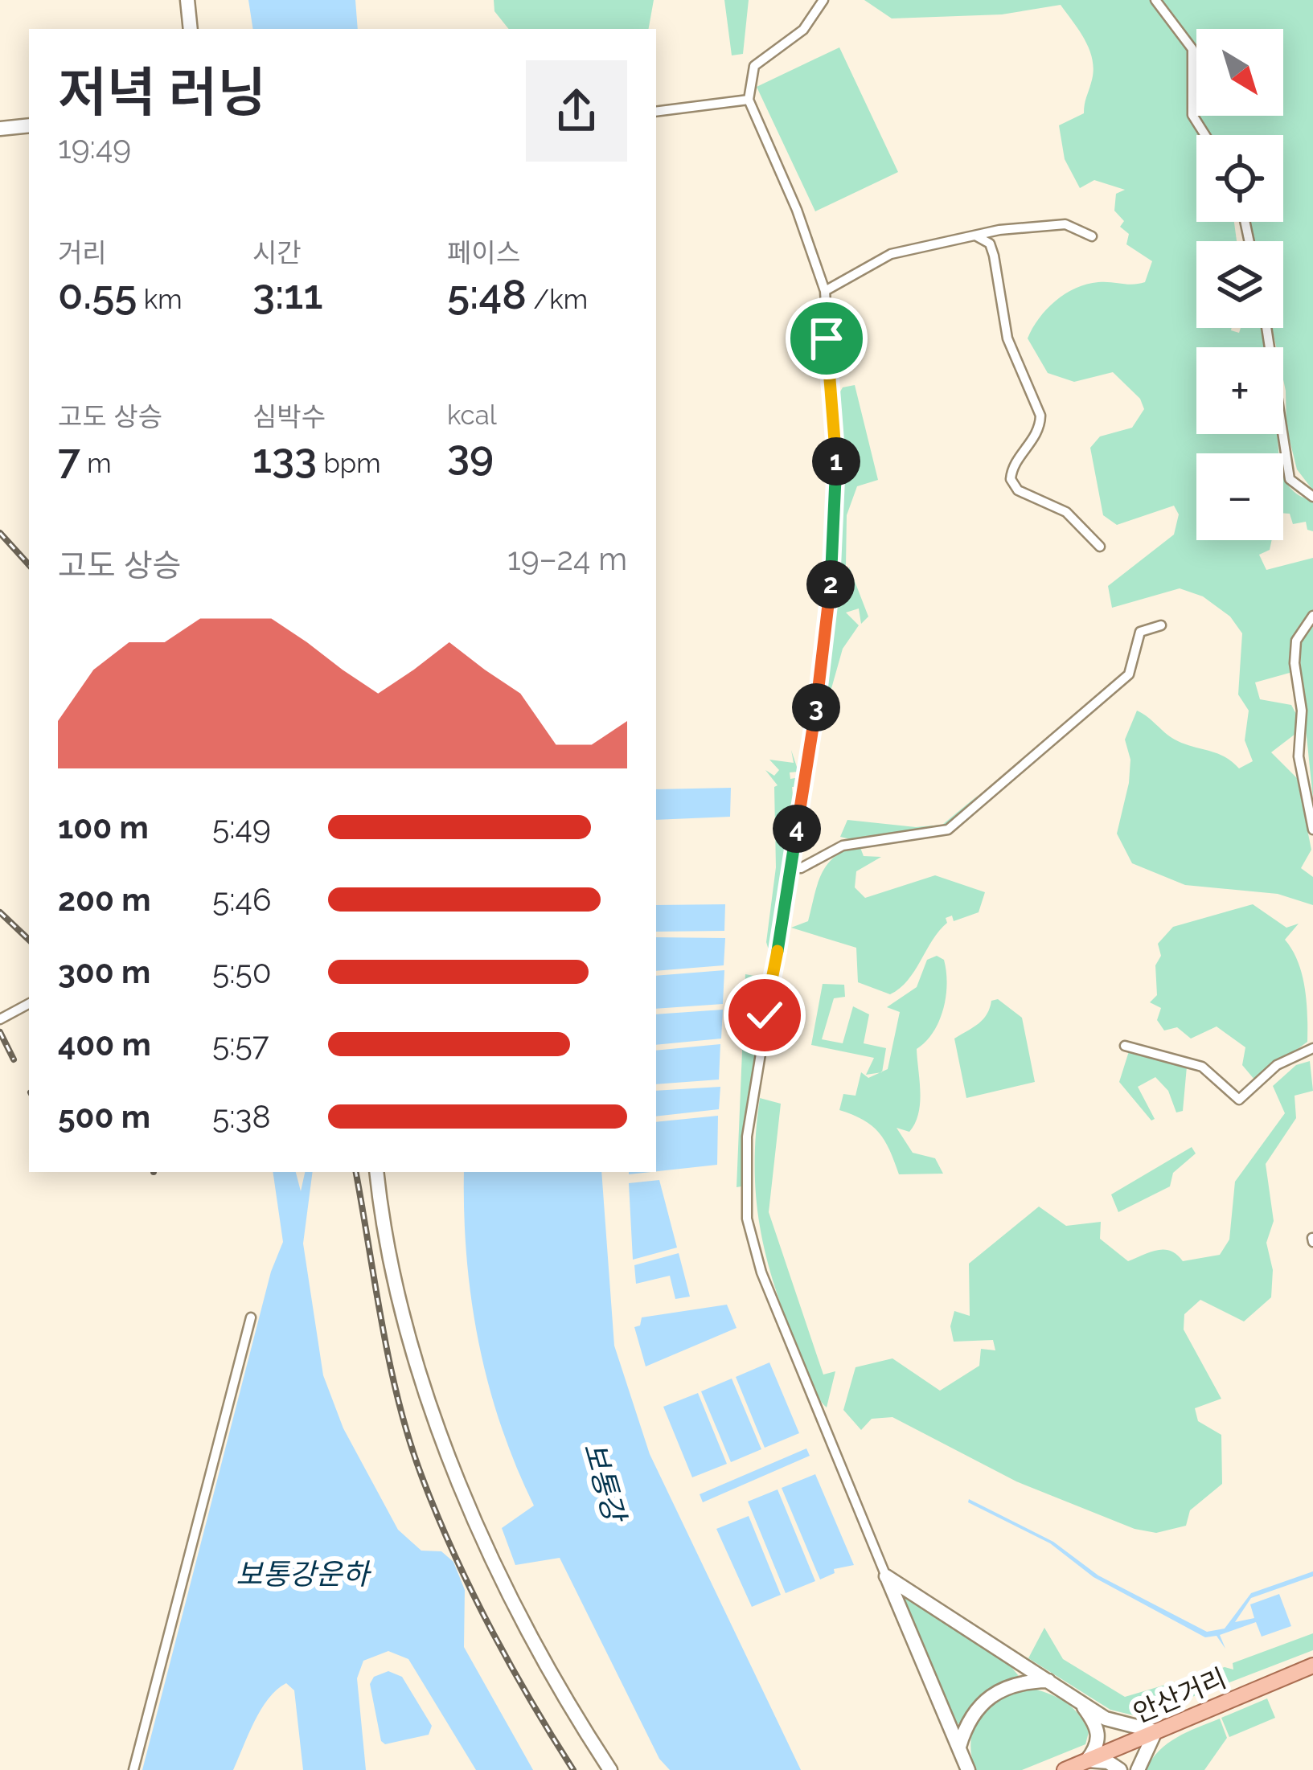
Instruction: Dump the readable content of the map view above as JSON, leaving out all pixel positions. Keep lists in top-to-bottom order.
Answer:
{
  "streets": {
    "main road": ["안산거리"]
  },
  "water": ["보통강", "보통강운하"],
  "north": "bottom right",
  "page": {
    "map_buttons": ["+", "−"],
    "heading": ["저녁 러닝", "19:49"],
    "stats": [
      ["거리", "0.55 km"],
      ["시간", "3:11"],
      ["페이스", "5:48 /km"],
      ["고도 상승", "7 m"],
      ["심박수", "133 bpm"],
      ["kcal", "39"]
    ],
    "pins": [
      "1",
      "2",
      "3",
      "4"
    ],
    "chart": ["고도 상승", "19–24 m"],
    "list": [
      {
        "name": "100 m",
        "note": "5:49"
      },
      {
        "name": "200 m",
        "note": "5:46"
      },
      {
        "name": "300 m",
        "note": "5:50"
      },
      {
        "name": "400 m",
        "note": "5:57"
      },
      {
        "name": "500 m",
        "note": "5:38"
      }
    ]
  }
}
